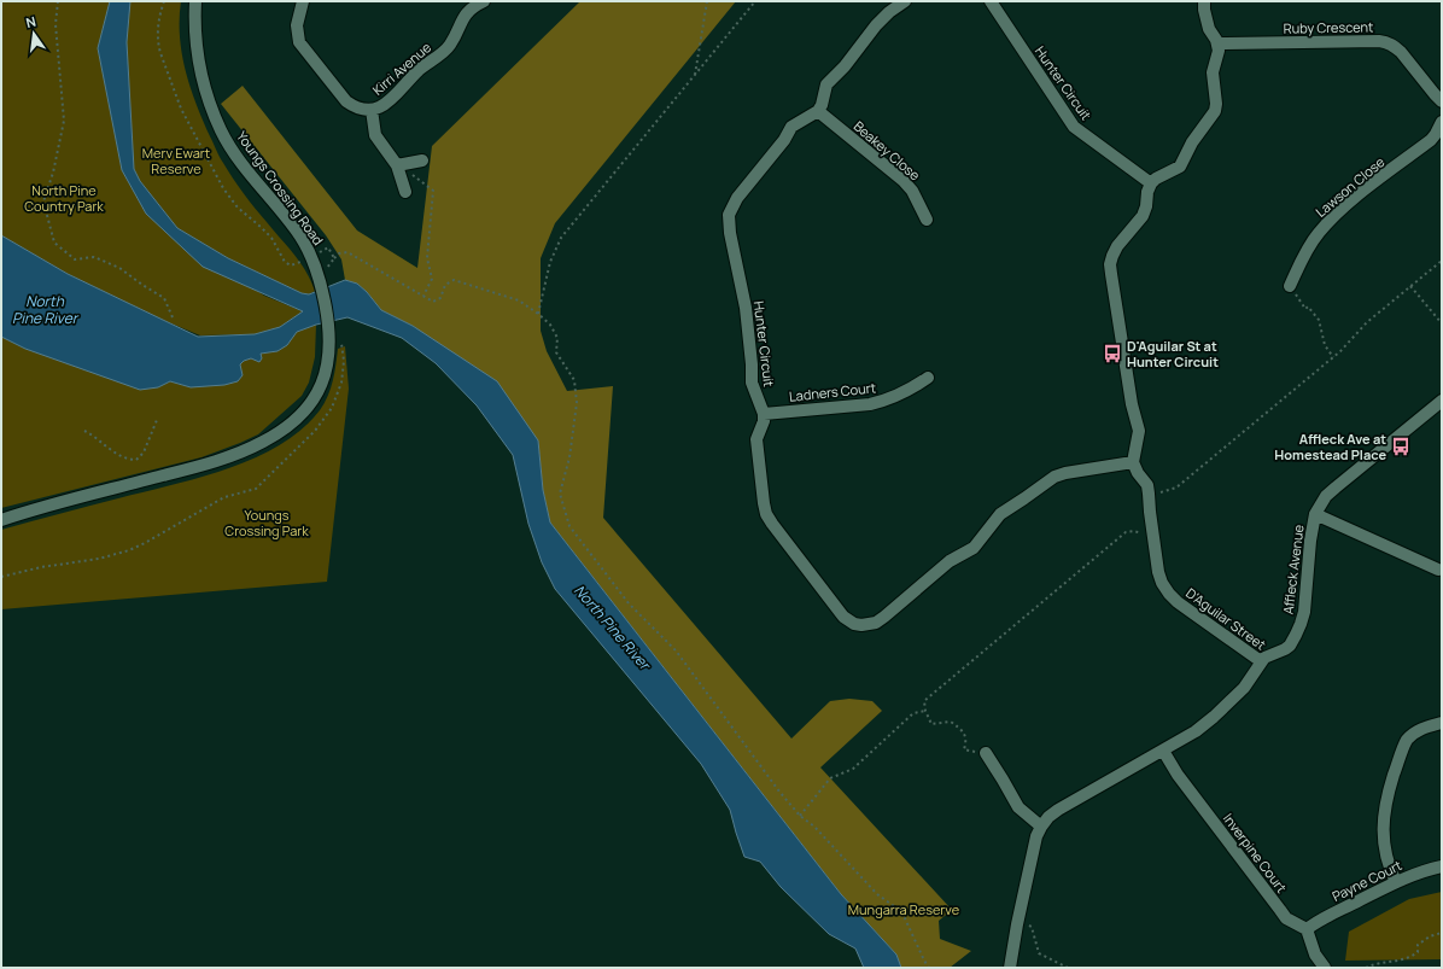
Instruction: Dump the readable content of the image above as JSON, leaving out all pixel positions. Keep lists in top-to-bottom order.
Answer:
{
  "streets": {
    "street": [
      "Ruby Crescent",
      "Kirri Avenue",
      "Hunter Circuit",
      "Beakey Close",
      "Lawson Close",
      "Youngs Crossing Road",
      "Ladners Court",
      "Affleck Avenue",
      "D'Aguilar Street",
      "Inverpine Court",
      "Payne Court"
    ]
  },
  "crossings": [
    ["Hunter Circuit", "Beakey Close"],
    ["Hunter Circuit", "Ladners Court"],
    ["Affleck Avenue", "D'Aguilar Street"],
    ["D'Aguilar Street", "Inverpine Court"],
    ["Inverpine Court", "Payne Court"]
  ],
  "water": ["North Pine River"],
  "parks": [
    "Merv Ewart Reserve",
    "North Pine Country Park",
    "Youngs Crossing Park",
    "Mungarra Reserve"
  ],
  "places": {
    "bus stop": ["D'Aguilar St at Hunter Circuit", "Affleck Ave at Homestead Place"]
  },
  "north": "top"
}
